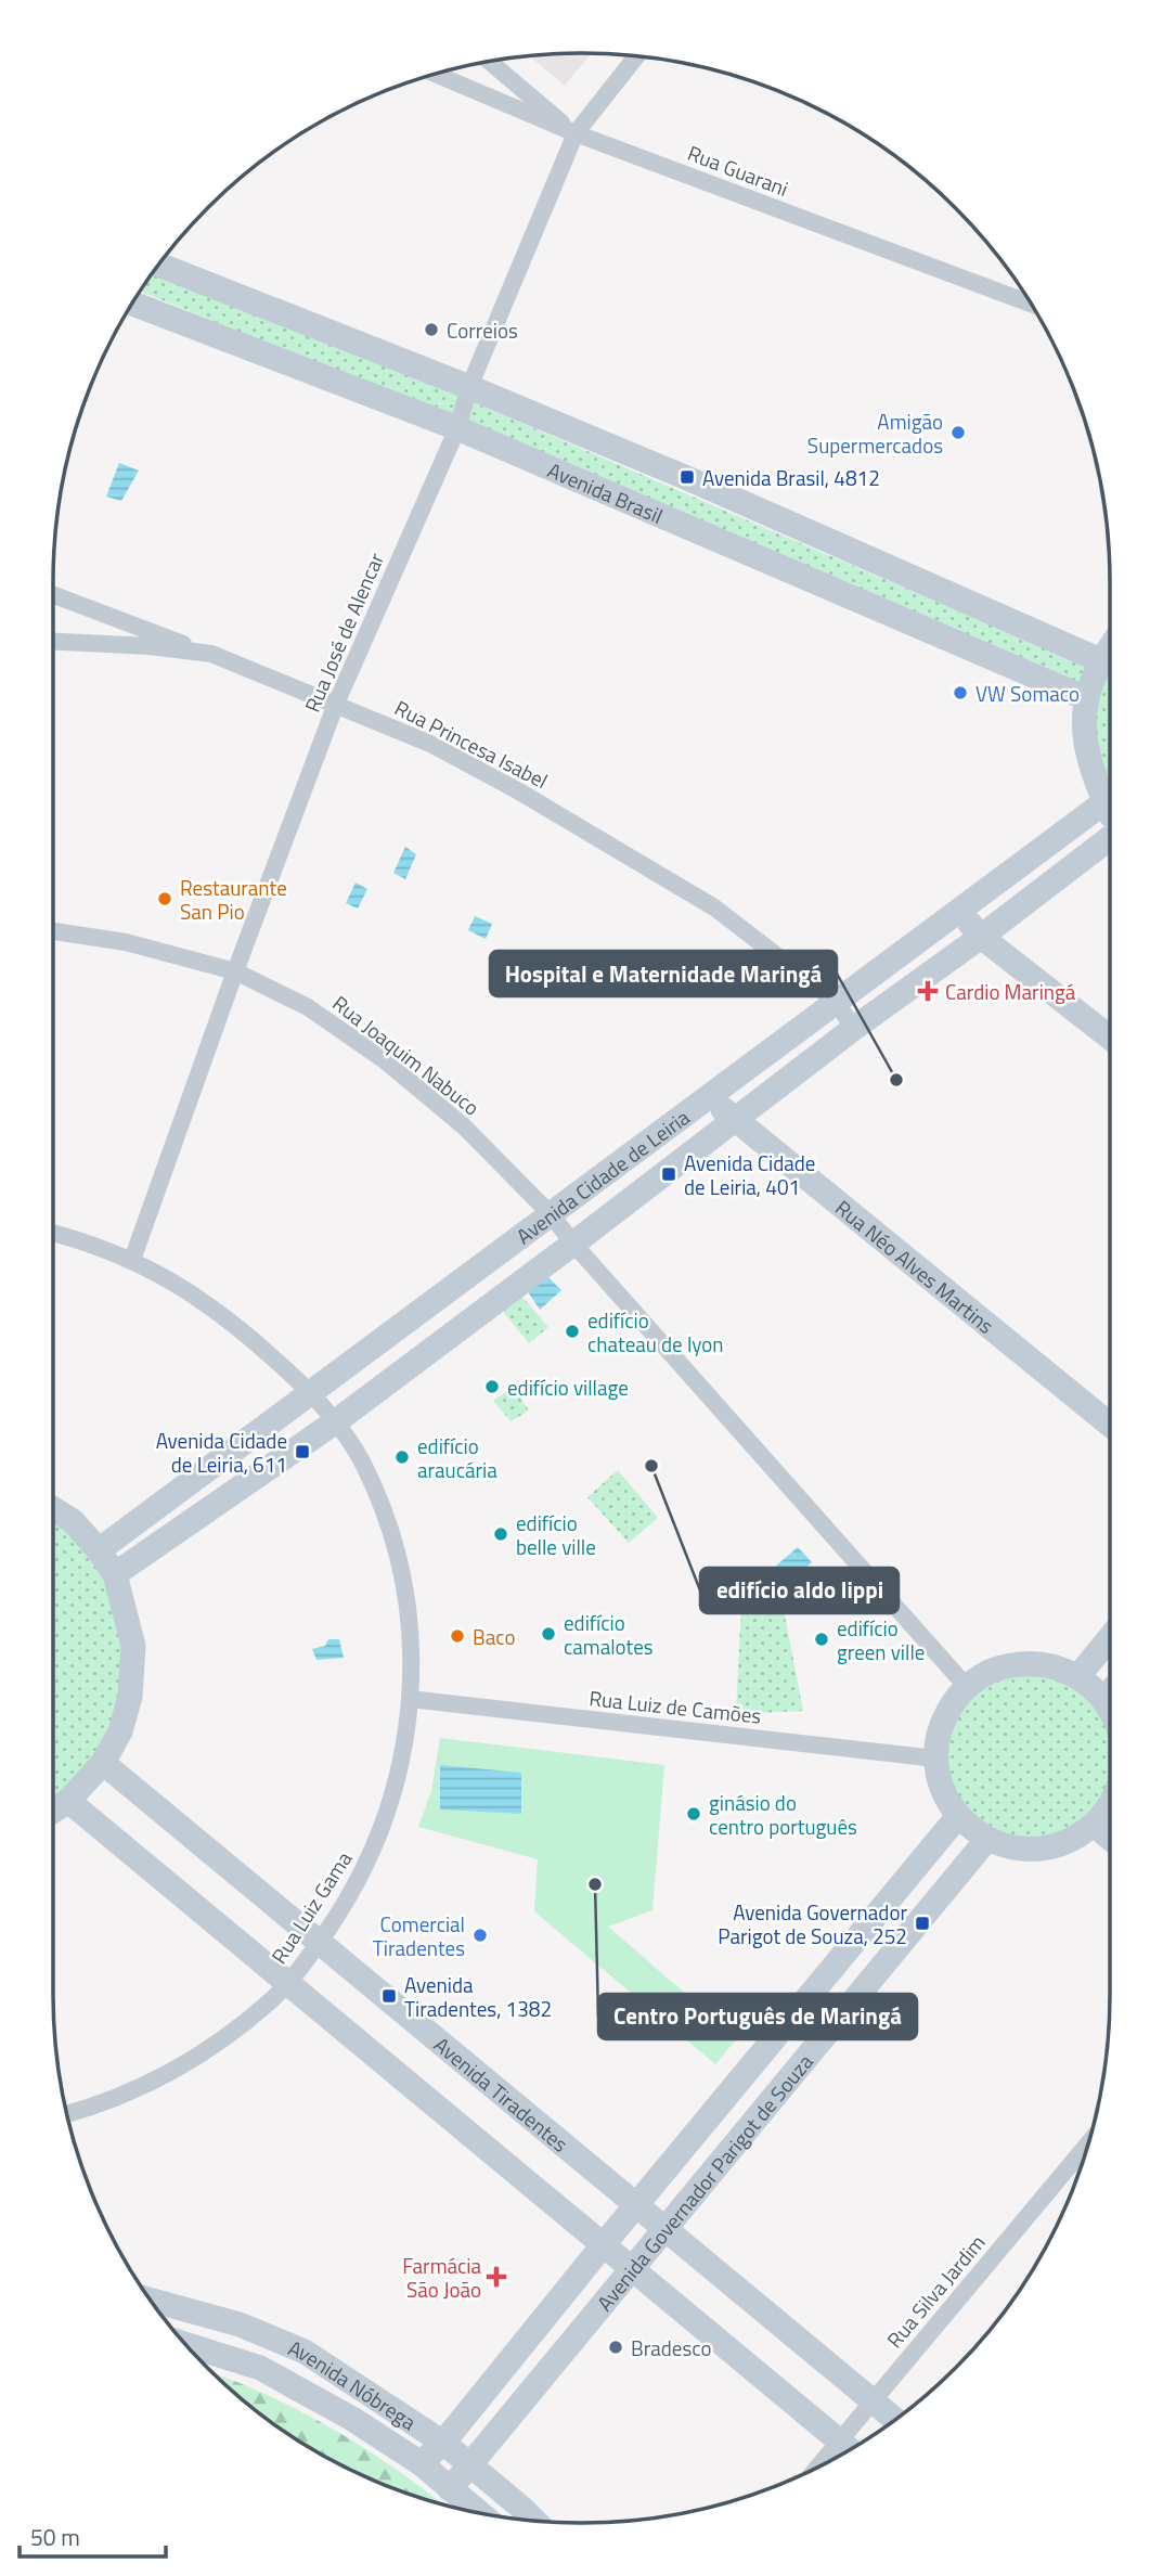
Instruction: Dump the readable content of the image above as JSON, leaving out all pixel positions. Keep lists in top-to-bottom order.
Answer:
{
  "streets": {
    "main road": [
      "Avenida Brasil",
      "Avenida Cidade de Leiria",
      "Rua Néo Alves Martins",
      "Avenida Tiradentes",
      "Avenida Governador Parigot de Souza",
      "Avenida Nóbrega"
    ],
    "street": [
      "Rua Guarani",
      "Rua José de Alencar",
      "Rua Princesa Isabel",
      "Rua Joaquim Nabuco",
      "Rua Luiz de Camões",
      "Rua Luiz Gama",
      "Rua Silva Jardim"
    ]
  },
  "crossings": [
    ["Rua Guarani", "Rua José de Alencar"],
    ["Avenida Brasil", "Rua José de Alencar"],
    ["Rua José de Alencar", "Rua Princesa Isabel"],
    ["Rua José de Alencar", "Rua Joaquim Nabuco"],
    ["Rua José de Alencar", "Rua Luiz Gama"],
    ["Rua Princesa Isabel", "Avenida Cidade de Leiria"],
    ["Rua Joaquim Nabuco", "Avenida Cidade de Leiria"],
    ["Avenida Cidade de Leiria", "Rua Néo Alves Martins"],
    ["Avenida Cidade de Leiria", "Rua Luiz Gama"],
    ["Rua Luiz de Camões", "Rua Luiz Gama"],
    ["Rua Luiz Gama", "Avenida Tiradentes"],
    ["Avenida Tiradentes", "Avenida Governador Parigot de Souza"],
    ["Avenida Tiradentes", "Rua Silva Jardim"],
    ["Avenida Governador Parigot de Souza", "Avenida Nóbrega"]
  ],
  "places": {
    "other": [
      "Correios",
      "Amigão Supermercados",
      "VW Somaco",
      "Restaurante San Pio",
      "Hospital e Maternidade Maringá",
      "edifício chateau de lyon",
      "edifício village",
      "edifício araucária",
      "edifício aldo lippi",
      "edifício belle ville",
      "edifício camalotes",
      "Baco",
      "edifício green ville",
      "ginásio do centro português",
      "Centro Português de Maringá",
      "Comercial Tiradentes",
      "Bradesco"
    ],
    "transit": [
      "Avenida Brasil, 4812",
      "Avenida Cidade de Leiria, 401",
      "Avenida Cidade de Leiria, 611",
      "Avenida Governador Parigot de Souza, 252",
      "Avenida Tiradentes, 1382"
    ],
    "health": ["Cardio Maringá", "Farmácia São João"]
  },
  "scale_bar": "50 m"
}
